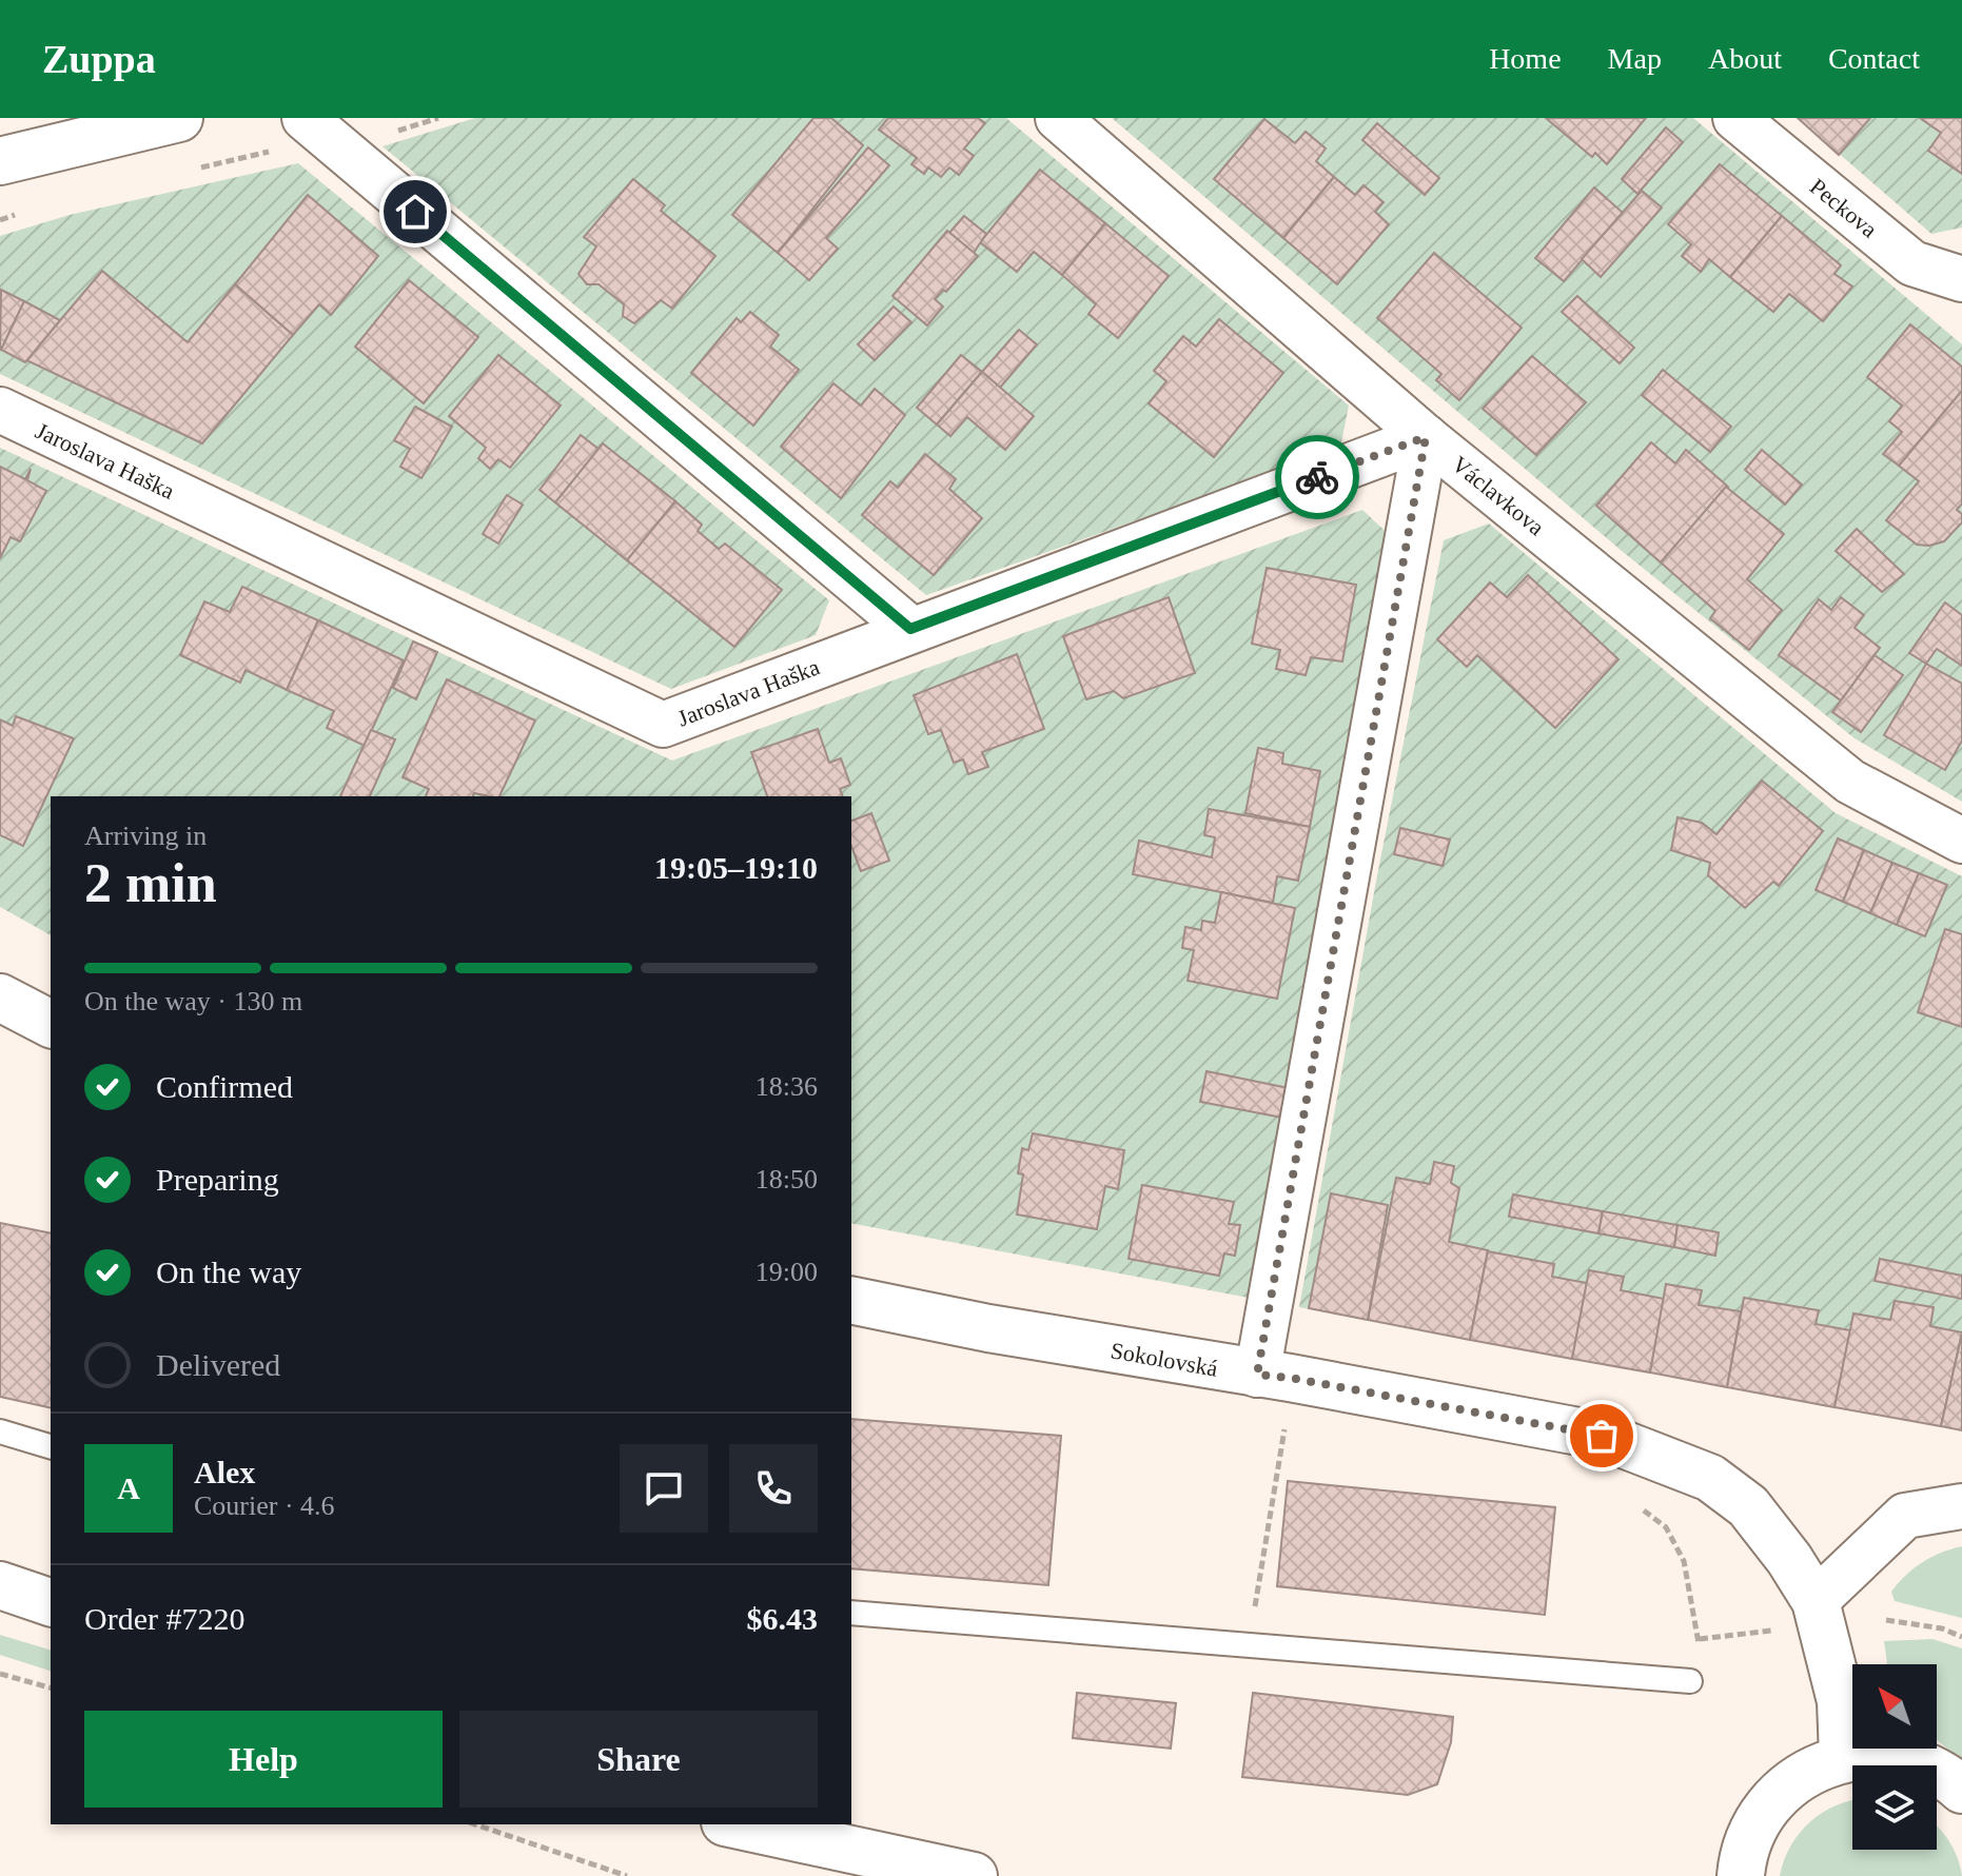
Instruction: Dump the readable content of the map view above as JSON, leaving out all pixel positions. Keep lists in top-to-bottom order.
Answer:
{
  "streets": {
    "street": [
      "Peckova",
      "Jaroslava Haška",
      "Václavkova",
      "Sokolovská"
    ]
  },
  "crossings": [
    ["Jaroslava Haška", "Václavkova"]
  ],
  "north": "top left",
  "page": {
    "header": "Zuppa",
    "nav": [
      "Home",
      "Map",
      "About",
      "Contact"
    ],
    "heading": ["2 min", "Arriving in", "19:05–19:10"],
    "panel": [
      "Alex",
      "Courier · 4.6",
      "Order #7220",
      "$6.43"
    ],
    "bar": "On the way · 130 m",
    "list": [
      ["Confirmed", "18:36"],
      ["Preparing", "18:50"],
      ["On the way", "19:00"],
      "Delivered"
    ],
    "round": "A",
    "buttons": ["Help", "Share"]
  }
}
